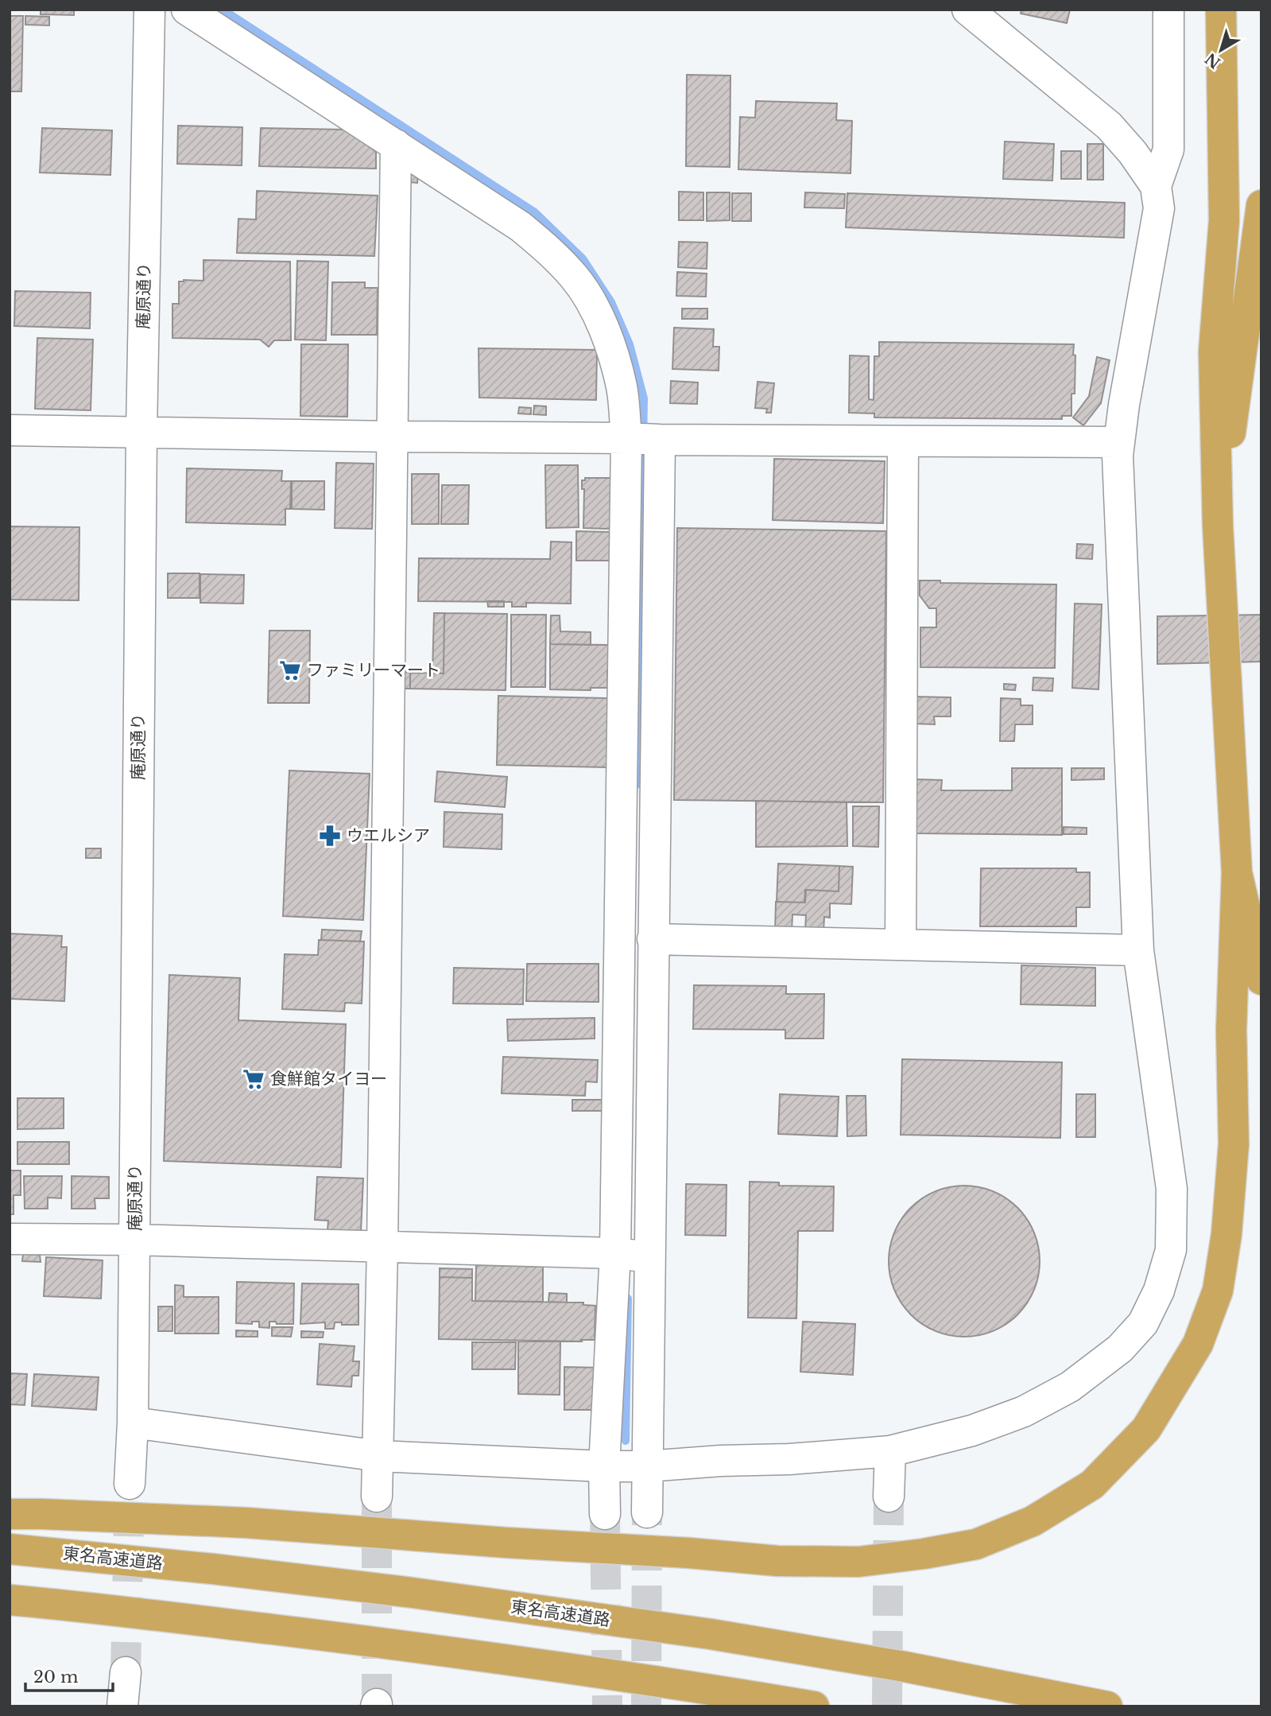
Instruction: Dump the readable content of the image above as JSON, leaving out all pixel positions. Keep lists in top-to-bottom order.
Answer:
{
  "streets": {
    "highway": ["東名高速道路"],
    "street": ["庵原通り"]
  },
  "places": {
    "supermarket": ["ファミリーマート", "食鮮館タイヨー"],
    "pharmacy": ["ウエルシア"]
  },
  "scale_bar": "20 m",
  "north": "bottom left"
}
